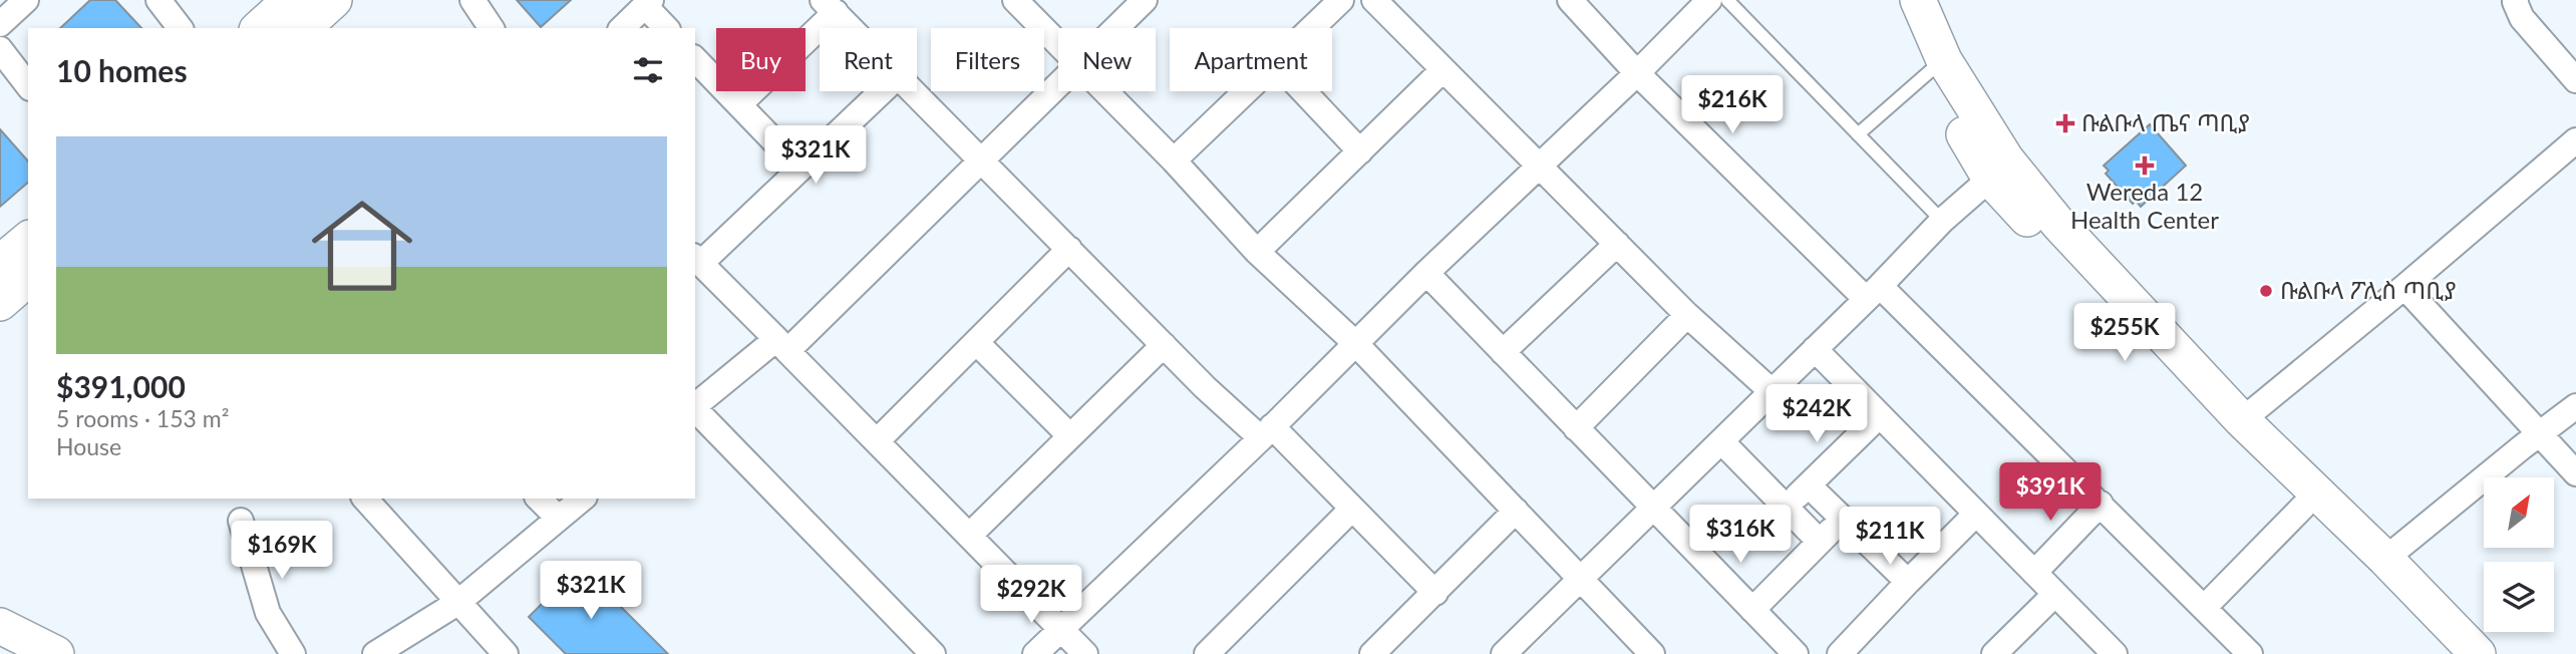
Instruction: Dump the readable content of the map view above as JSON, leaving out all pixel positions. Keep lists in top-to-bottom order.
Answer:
{
  "places": {
    "health": ["ቡልቡላ ጤና ጣቢያ", "Wereda 12 Health Center"],
    "other": ["ቡልቡላ ፖሊስ ጣቢያ"]
  },
  "north": "top right",
  "page": {
    "chip": [
      "Buy",
      "Rent",
      "Filters",
      "New",
      "Apartment"
    ],
    "heading": "10 homes",
    "price": [
      "$216K",
      "$321K",
      "$255K",
      "$242K",
      "$391K",
      "$316K",
      "$211K",
      "$169K",
      "$321K",
      "$292K"
    ],
    "list": [
      {
        "name": "$391,000",
        "note": "5 rooms · 153 m² · House"
      }
    ]
  }
}
